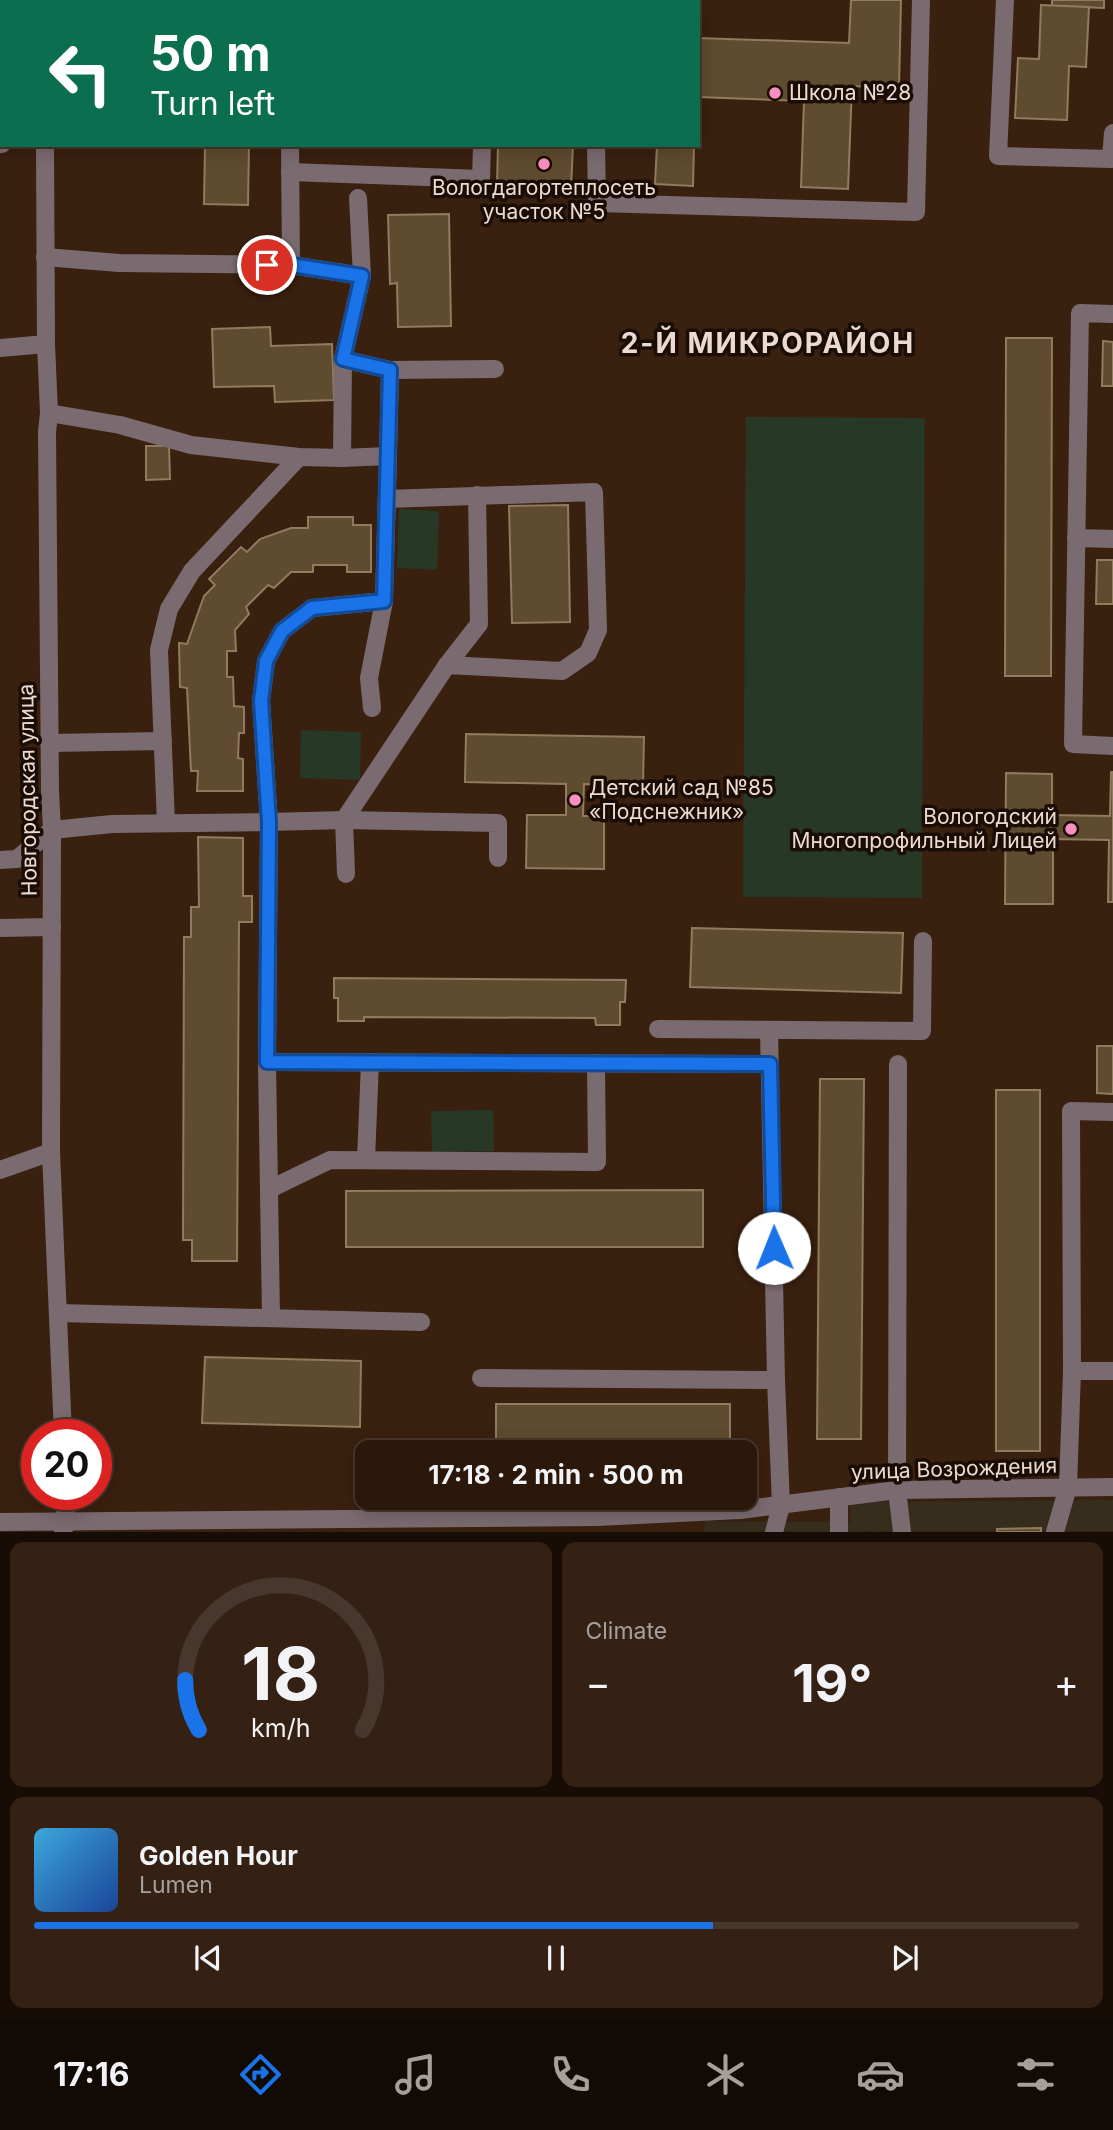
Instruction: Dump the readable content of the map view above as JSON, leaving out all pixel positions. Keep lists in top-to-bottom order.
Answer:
{
  "streets": {
    "street": ["Новгородская улица", "улица Возрождения"]
  },
  "districts": ["2-Й МИКРОРАЙОН"],
  "places": [
    "Школа №28",
    "Вологдагортеплосеть участок №5",
    "Детский сад №85 «Подснежник»",
    "Вологодский Многопрофильный Лицей"
  ],
  "page": {
    "turn": ["50 m", "Turn left"],
    "limit": "20",
    "trip": "17:18 · 2 min · 500 m",
    "tile": "Climate",
    "heat": ["−", "19°", "+"],
    "song": ["Golden Hour", "Lumen"],
    "tabs": "17:16",
    "gauge": ["18", "km/h"]
  }
}
